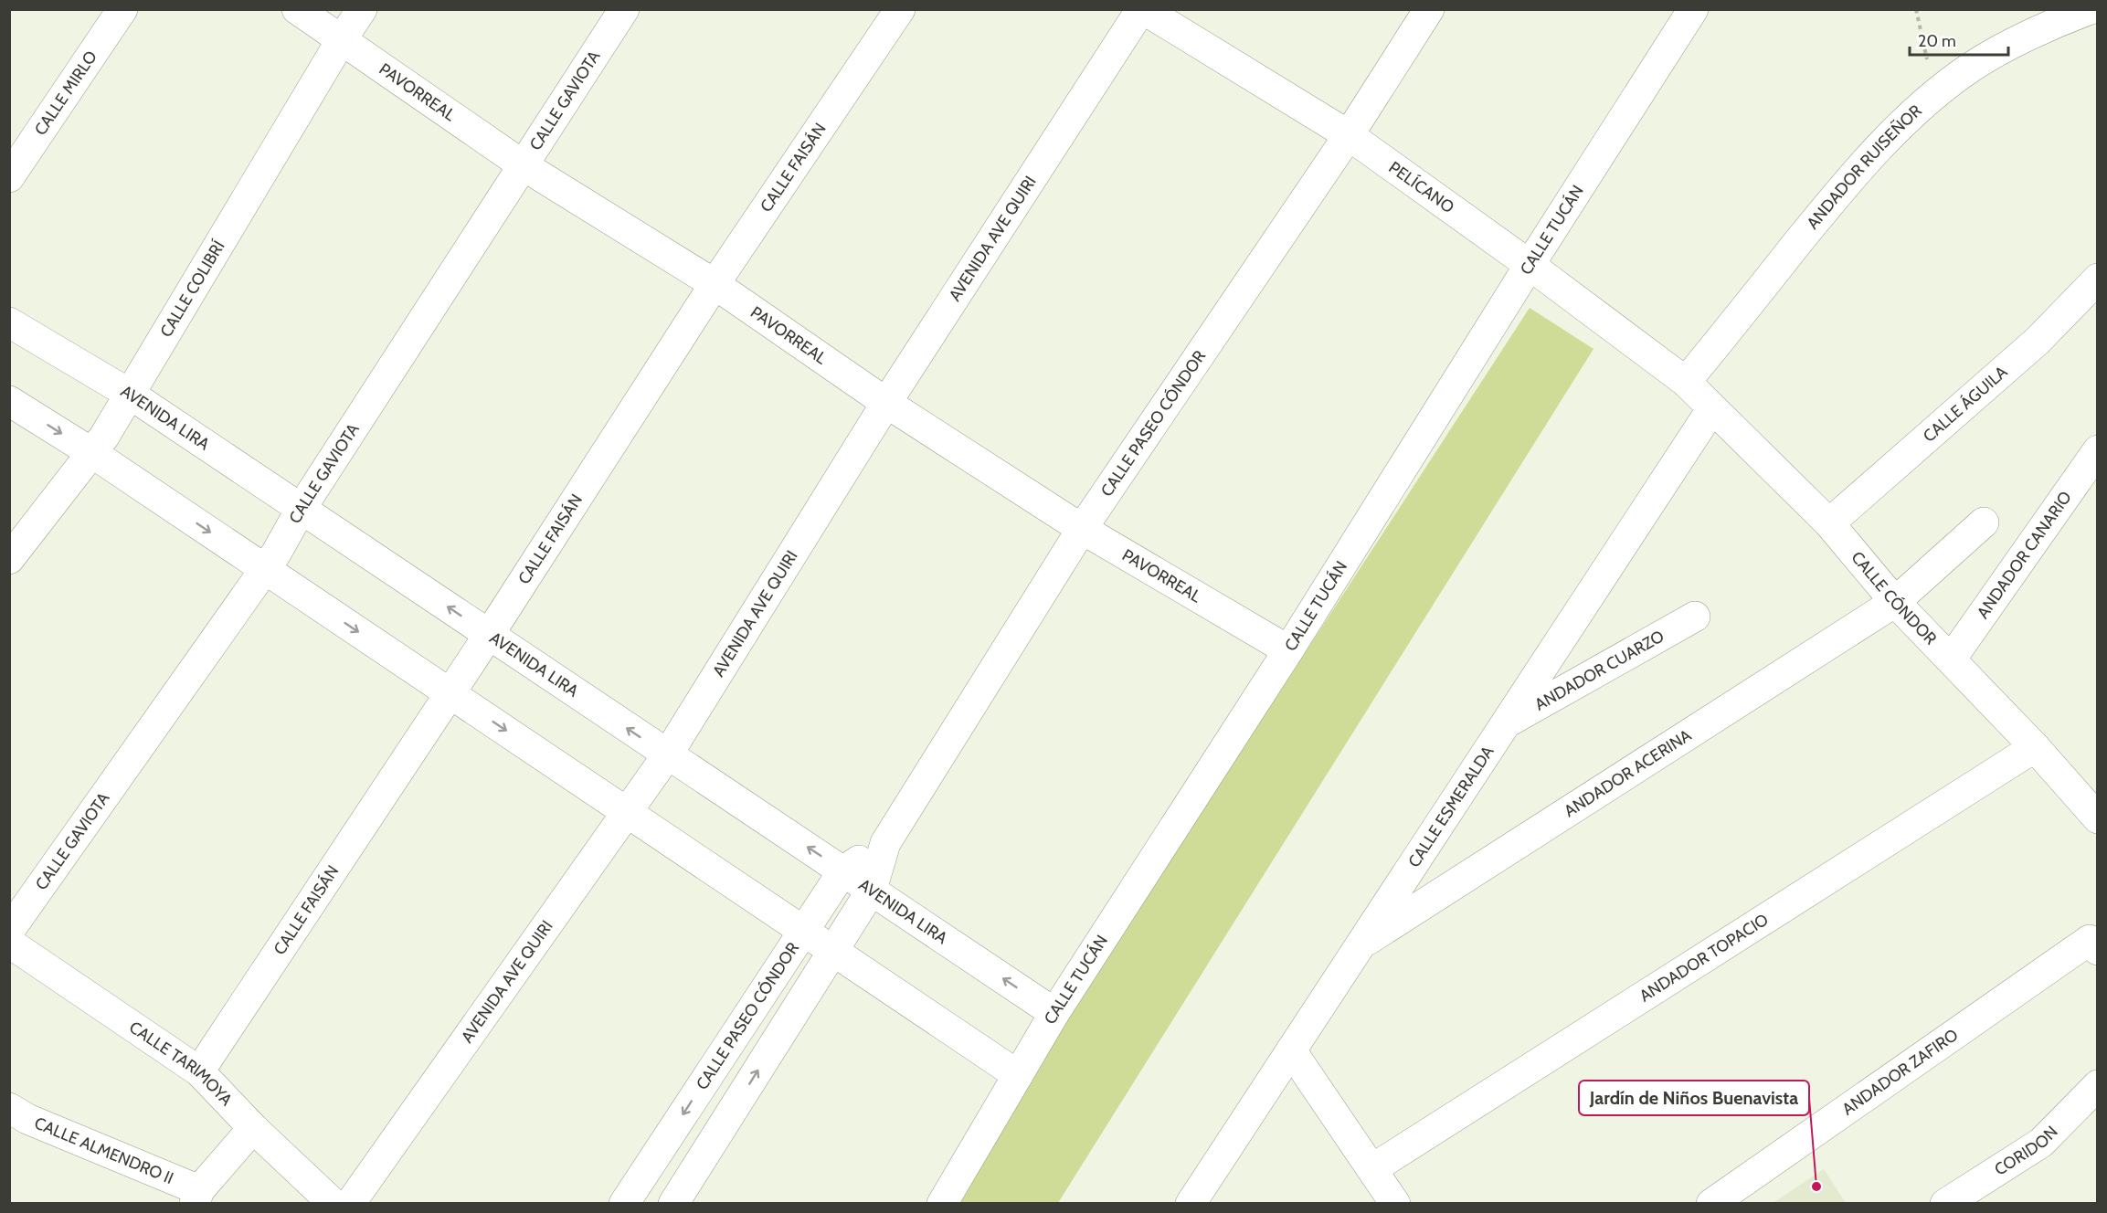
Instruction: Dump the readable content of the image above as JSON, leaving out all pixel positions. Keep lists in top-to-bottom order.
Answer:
{
  "streets": {
    "street": [
      "PAVORREAL",
      "CALLE MIRLO",
      "CALLE GAVIOTA",
      "CALLE FAISÁN",
      "ANDADOR RUISEÑOR",
      "PELÍCANO",
      "CALLE TUCÁN",
      "AVENIDA AVE QUIRI",
      "CALLE COLIBRÍ",
      "CALLE ÁGUILA",
      "AVENIDA LIRA",
      "CALLE PASEO CÓNDOR",
      "ANDADOR CANARIO",
      "CALLE CÓNDOR",
      "ANDADOR CUARZO",
      "ANDADOR ACERINA",
      "CALLE ESMERALDA",
      "ANDADOR TOPACIO",
      "CALLE TARIMOYA",
      "ANDADOR ZAFIRO",
      "CORIDON",
      "CALLE ALMENDRO II"
    ]
  },
  "crossings": [
    ["PAVORREAL", "CALLE GAVIOTA"],
    ["PAVORREAL", "CALLE FAISÁN"],
    ["PAVORREAL", "CALLE TUCÁN"],
    ["PAVORREAL", "AVENIDA AVE QUIRI"],
    ["PAVORREAL", "CALLE COLIBRÍ"],
    ["PAVORREAL", "CALLE PASEO CÓNDOR"],
    ["CALLE GAVIOTA", "AVENIDA LIRA"],
    ["CALLE FAISÁN", "AVENIDA LIRA"],
    ["CALLE FAISÁN", "CALLE TARIMOYA"],
    ["ANDADOR RUISEÑOR", "PELÍCANO"],
    ["ANDADOR RUISEÑOR", "CALLE CÓNDOR"],
    ["PELÍCANO", "CALLE TUCÁN"],
    ["PELÍCANO", "AVENIDA AVE QUIRI"],
    ["PELÍCANO", "CALLE PASEO CÓNDOR"],
    ["PELÍCANO", "CALLE CÓNDOR"],
    ["CALLE TUCÁN", "AVENIDA LIRA"],
    ["AVENIDA AVE QUIRI", "AVENIDA LIRA"],
    ["CALLE COLIBRÍ", "AVENIDA LIRA"],
    ["CALLE ÁGUILA", "CALLE CÓNDOR"],
    ["AVENIDA LIRA", "CALLE PASEO CÓNDOR"],
    ["ANDADOR CANARIO", "CALLE CÓNDOR"],
    ["CALLE CÓNDOR", "ANDADOR ACERINA"],
    ["CALLE CÓNDOR", "CALLE ESMERALDA"],
    ["CALLE CÓNDOR", "ANDADOR TOPACIO"],
    ["ANDADOR CUARZO", "CALLE ESMERALDA"],
    ["ANDADOR ACERINA", "CALLE ESMERALDA"]
  ],
  "places": ["Jardín de Niños Buenavista"],
  "scale_bar": "20 m"
}
